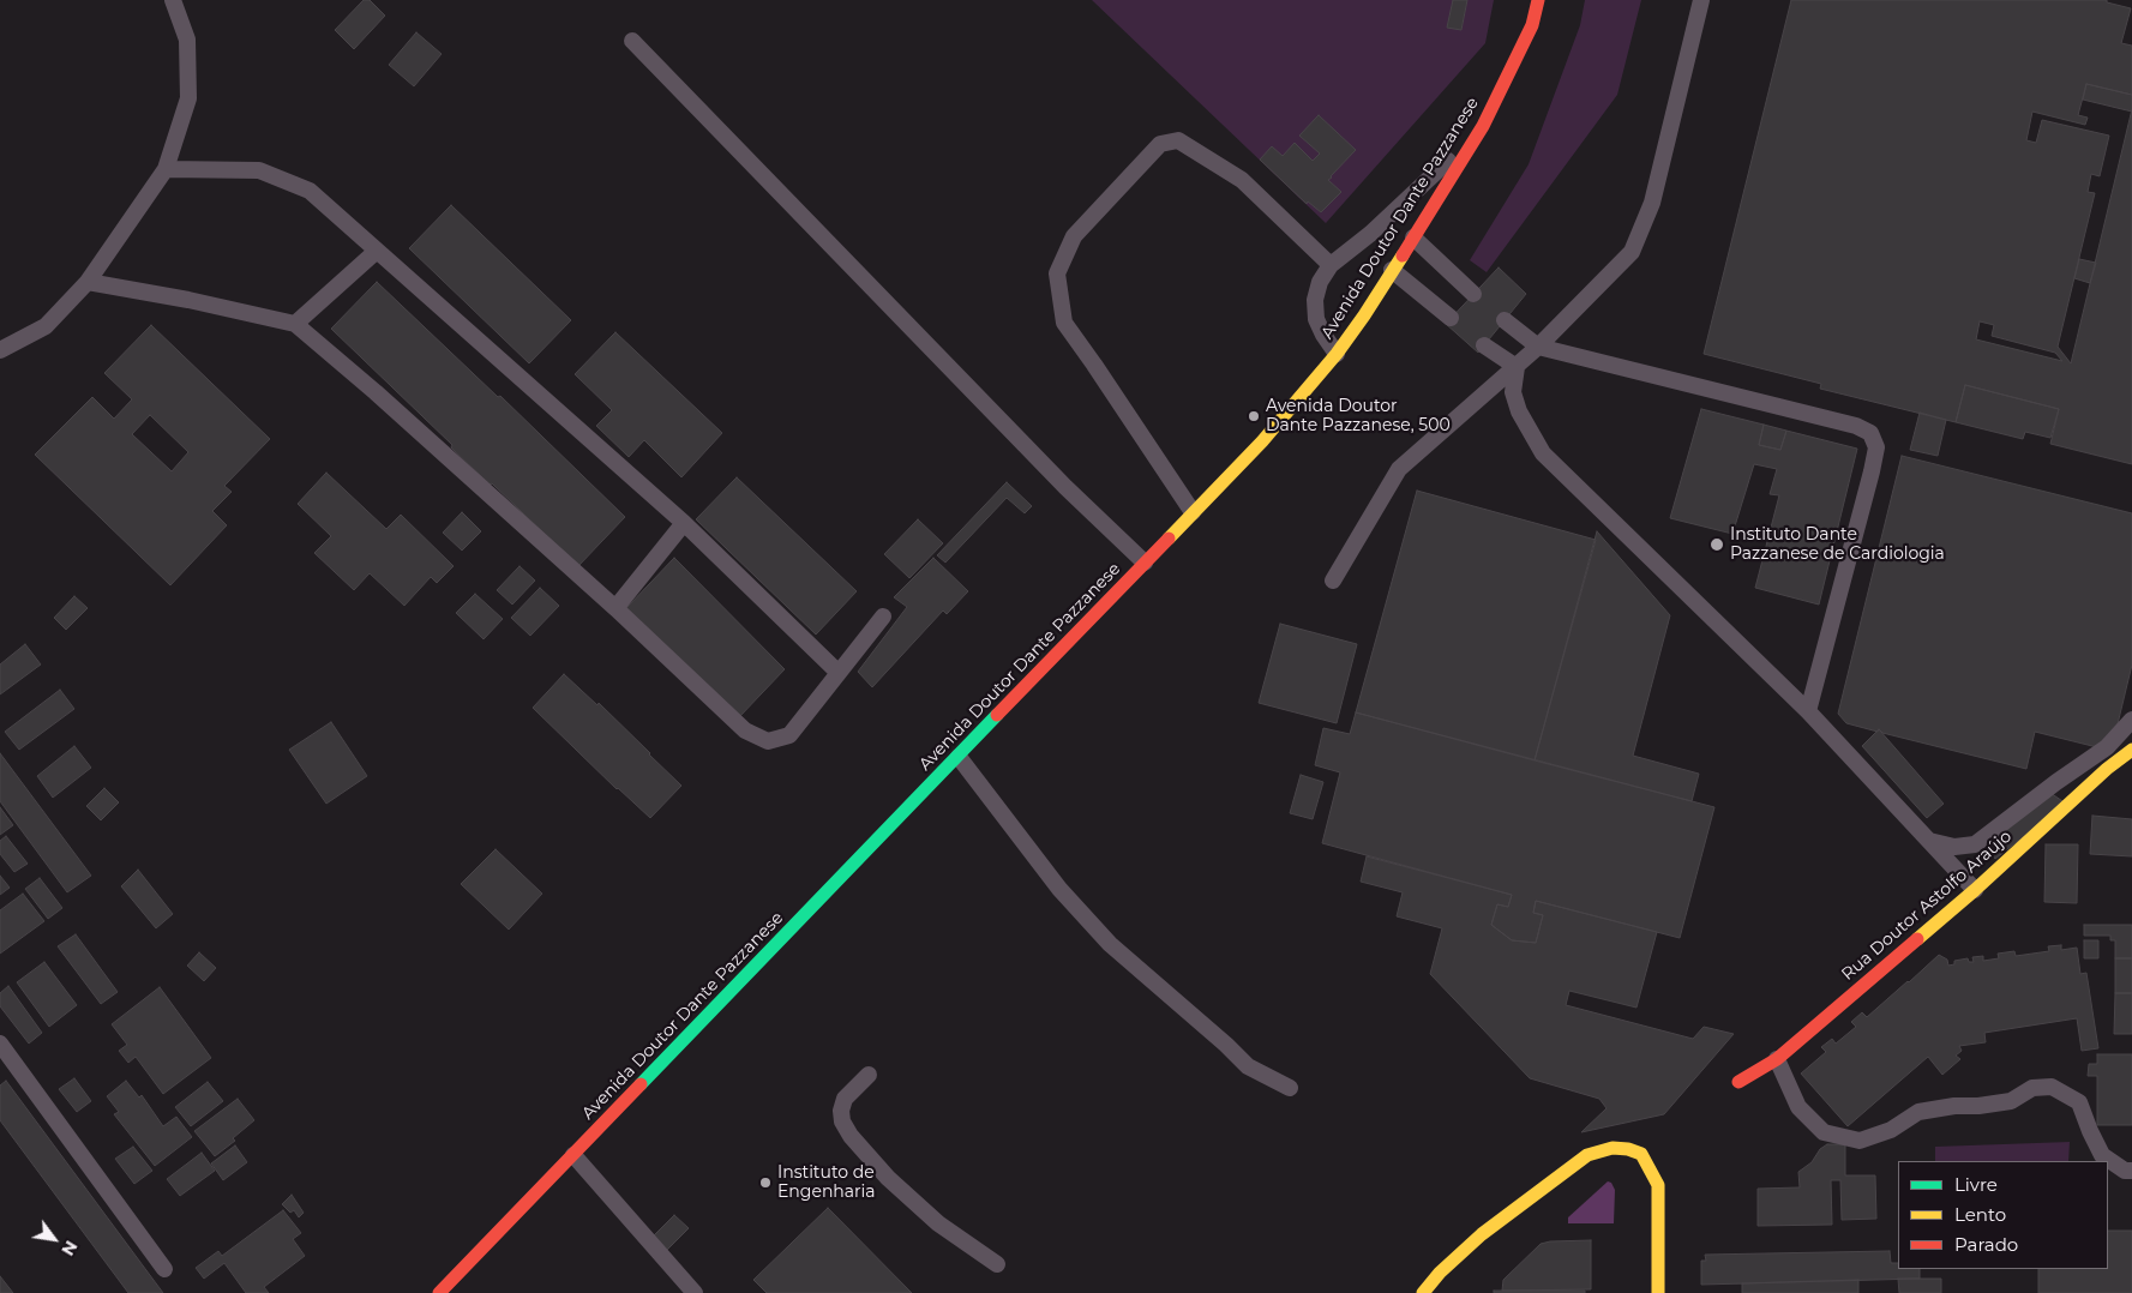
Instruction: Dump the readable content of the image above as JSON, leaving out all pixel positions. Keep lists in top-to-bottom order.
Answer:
{
  "streets": {
    "street": ["Avenida Doutor Dante Pazzanese", "Rua Doutor Astolfo Araújo"]
  },
  "places": ["Avenida Doutor Dante Pazzanese, 500", "Instituto Dante Pazzanese de Cardiologia", "Instituto de Engenharia"],
  "legend": ["Livre", "Lento", "Parado"],
  "north": "bottom right"
}
